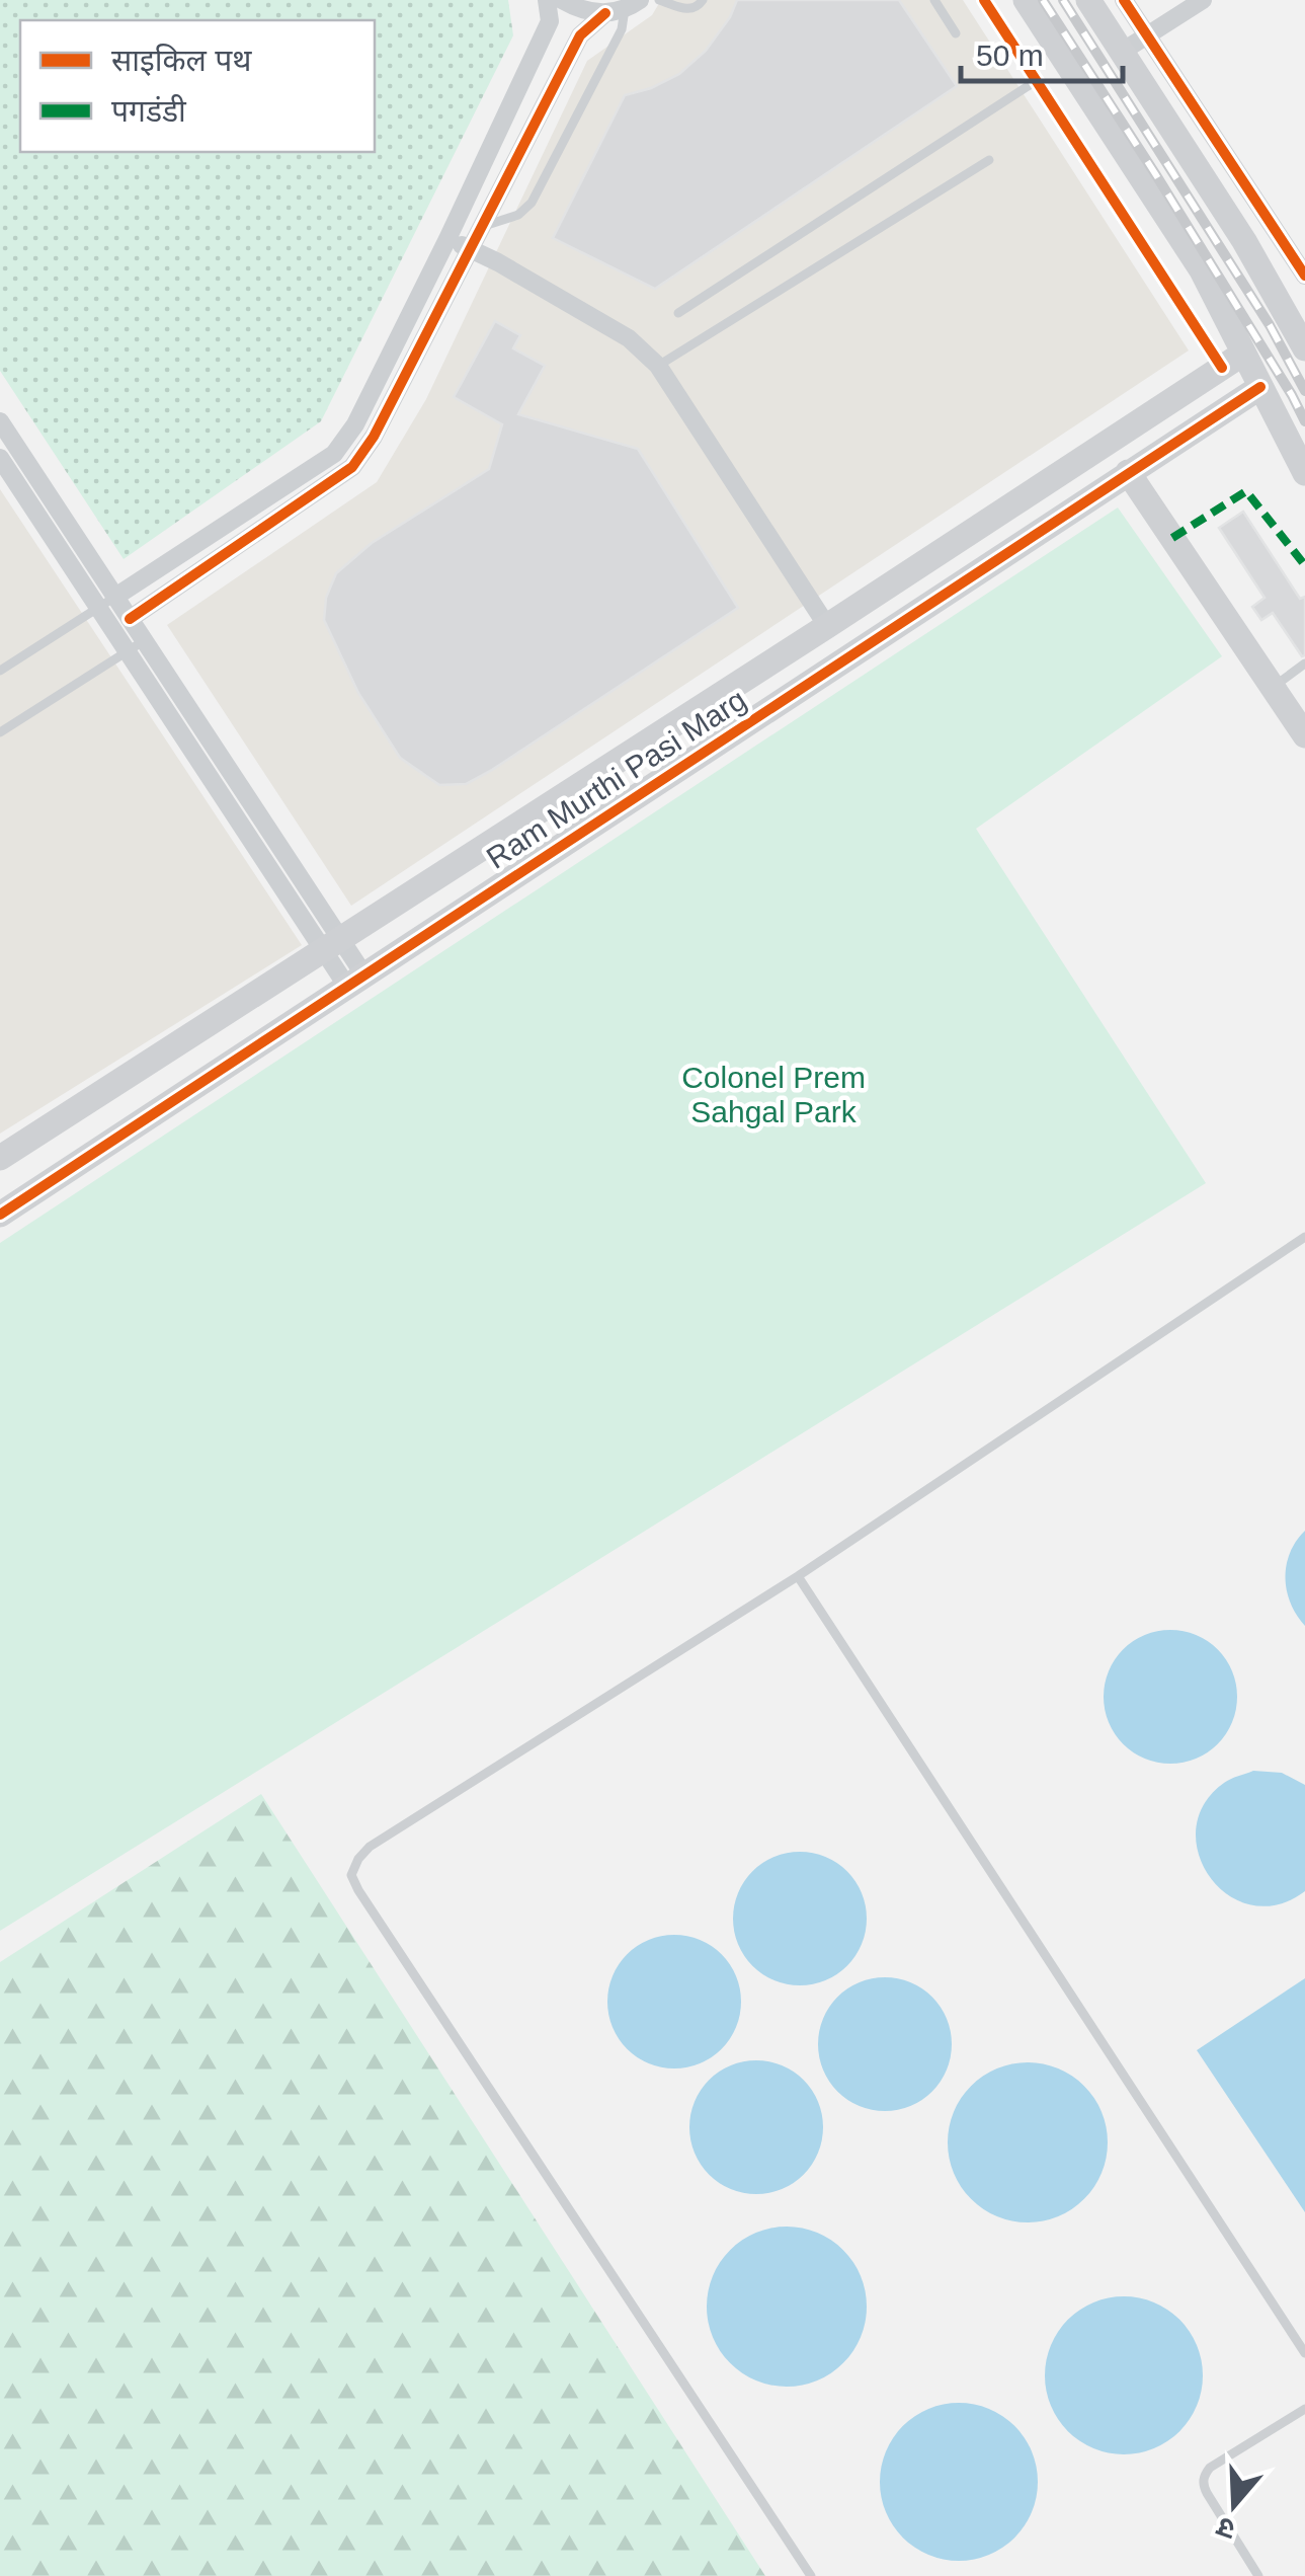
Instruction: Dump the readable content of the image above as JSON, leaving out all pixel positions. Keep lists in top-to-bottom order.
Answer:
{
  "streets": {
    "street": ["Ram Murthi Pasi Marg"]
  },
  "parks": ["Colonel Prem Sahgal Park"],
  "legend": ["साइकिल पथ", "पगडंडी"],
  "scale_bar": "50 m",
  "north": "bottom"
}
